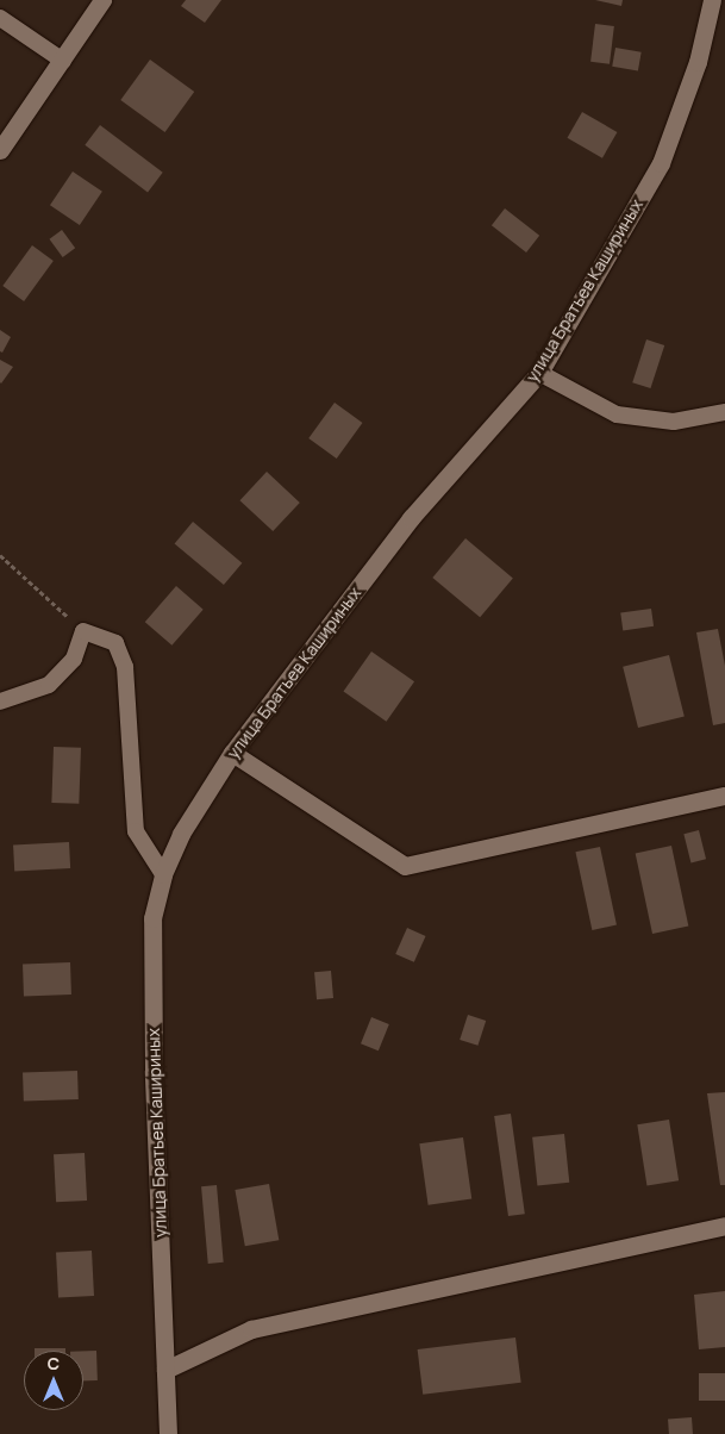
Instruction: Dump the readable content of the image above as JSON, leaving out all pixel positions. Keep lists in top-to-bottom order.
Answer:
{
  "streets": {
    "street": ["улица Братьев Кашириных"]
  },
  "north": "top"
}
